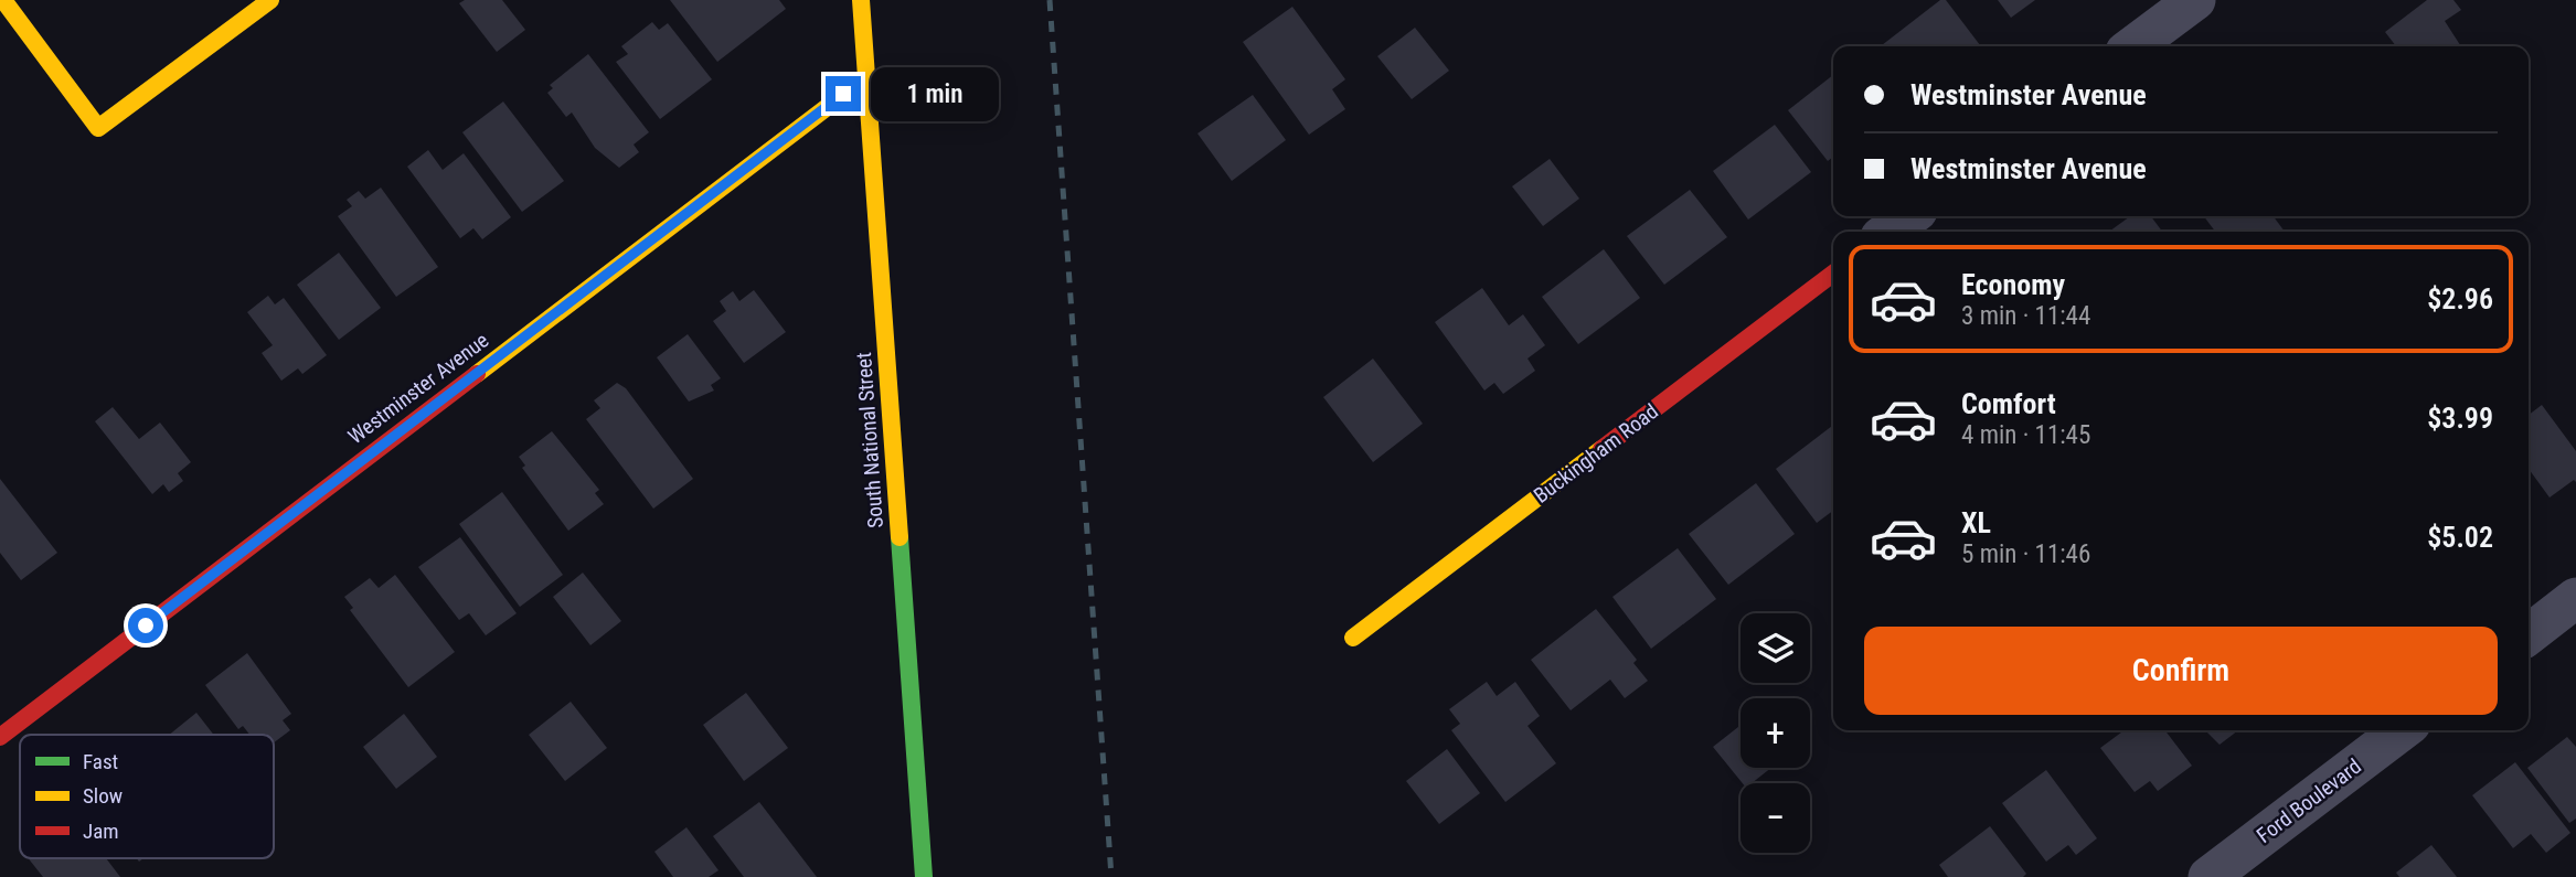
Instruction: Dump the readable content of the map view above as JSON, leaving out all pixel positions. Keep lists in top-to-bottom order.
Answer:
{
  "streets": {
    "street": [
      "Westminster Avenue",
      "South National Street",
      "Buckingham Road",
      "Ford Boulevard"
    ]
  },
  "crossings": [
    ["Westminster Avenue", "South National Street"]
  ],
  "legend": ["Fast", "Slow", "Jam"],
  "page": {
    "banner": ["Westminster Avenue", "Westminster Avenue"],
    "bubble": "1 min",
    "list": [
      {
        "name": "Economy",
        "note": "3 min · 11:44",
        "value": "$2.96"
      },
      {
        "name": "Comfort",
        "note": "4 min · 11:45",
        "value": "$3.99"
      },
      {
        "name": "XL",
        "note": "5 min · 11:46",
        "value": "$5.02"
      }
    ],
    "buttons": "Confirm",
    "map_buttons": ["+", "−"]
  }
}
